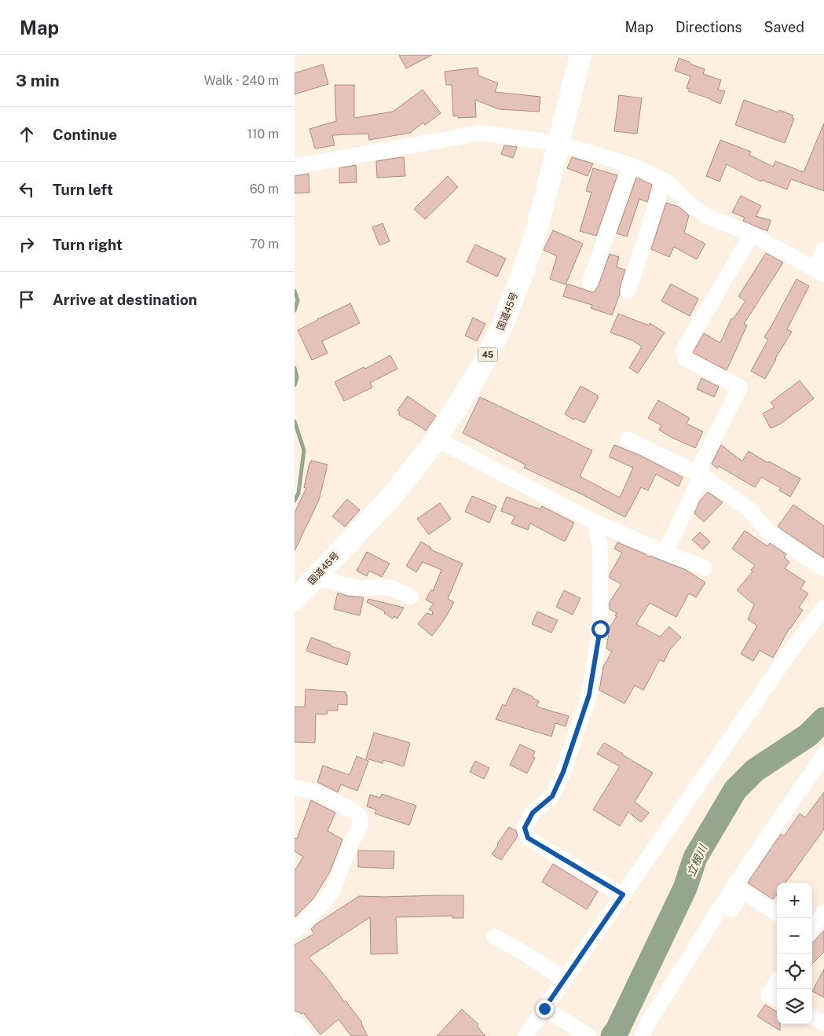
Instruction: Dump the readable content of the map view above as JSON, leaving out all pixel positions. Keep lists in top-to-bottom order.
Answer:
{
  "streets": {
    "highway": ["国道45号", "45"]
  },
  "water": ["立根川"],
  "page": {
    "header": "Map",
    "nav": ["Map", "Directions", "Saved"],
    "heading": ["3 min", "Walk · 240 m"],
    "list": [
      ["Continue", "110 m"],
      ["Turn left", "60 m"],
      ["Turn right", "70 m"],
      "Arrive at destination"
    ],
    "map_buttons": ["+", "−"]
  }
}
